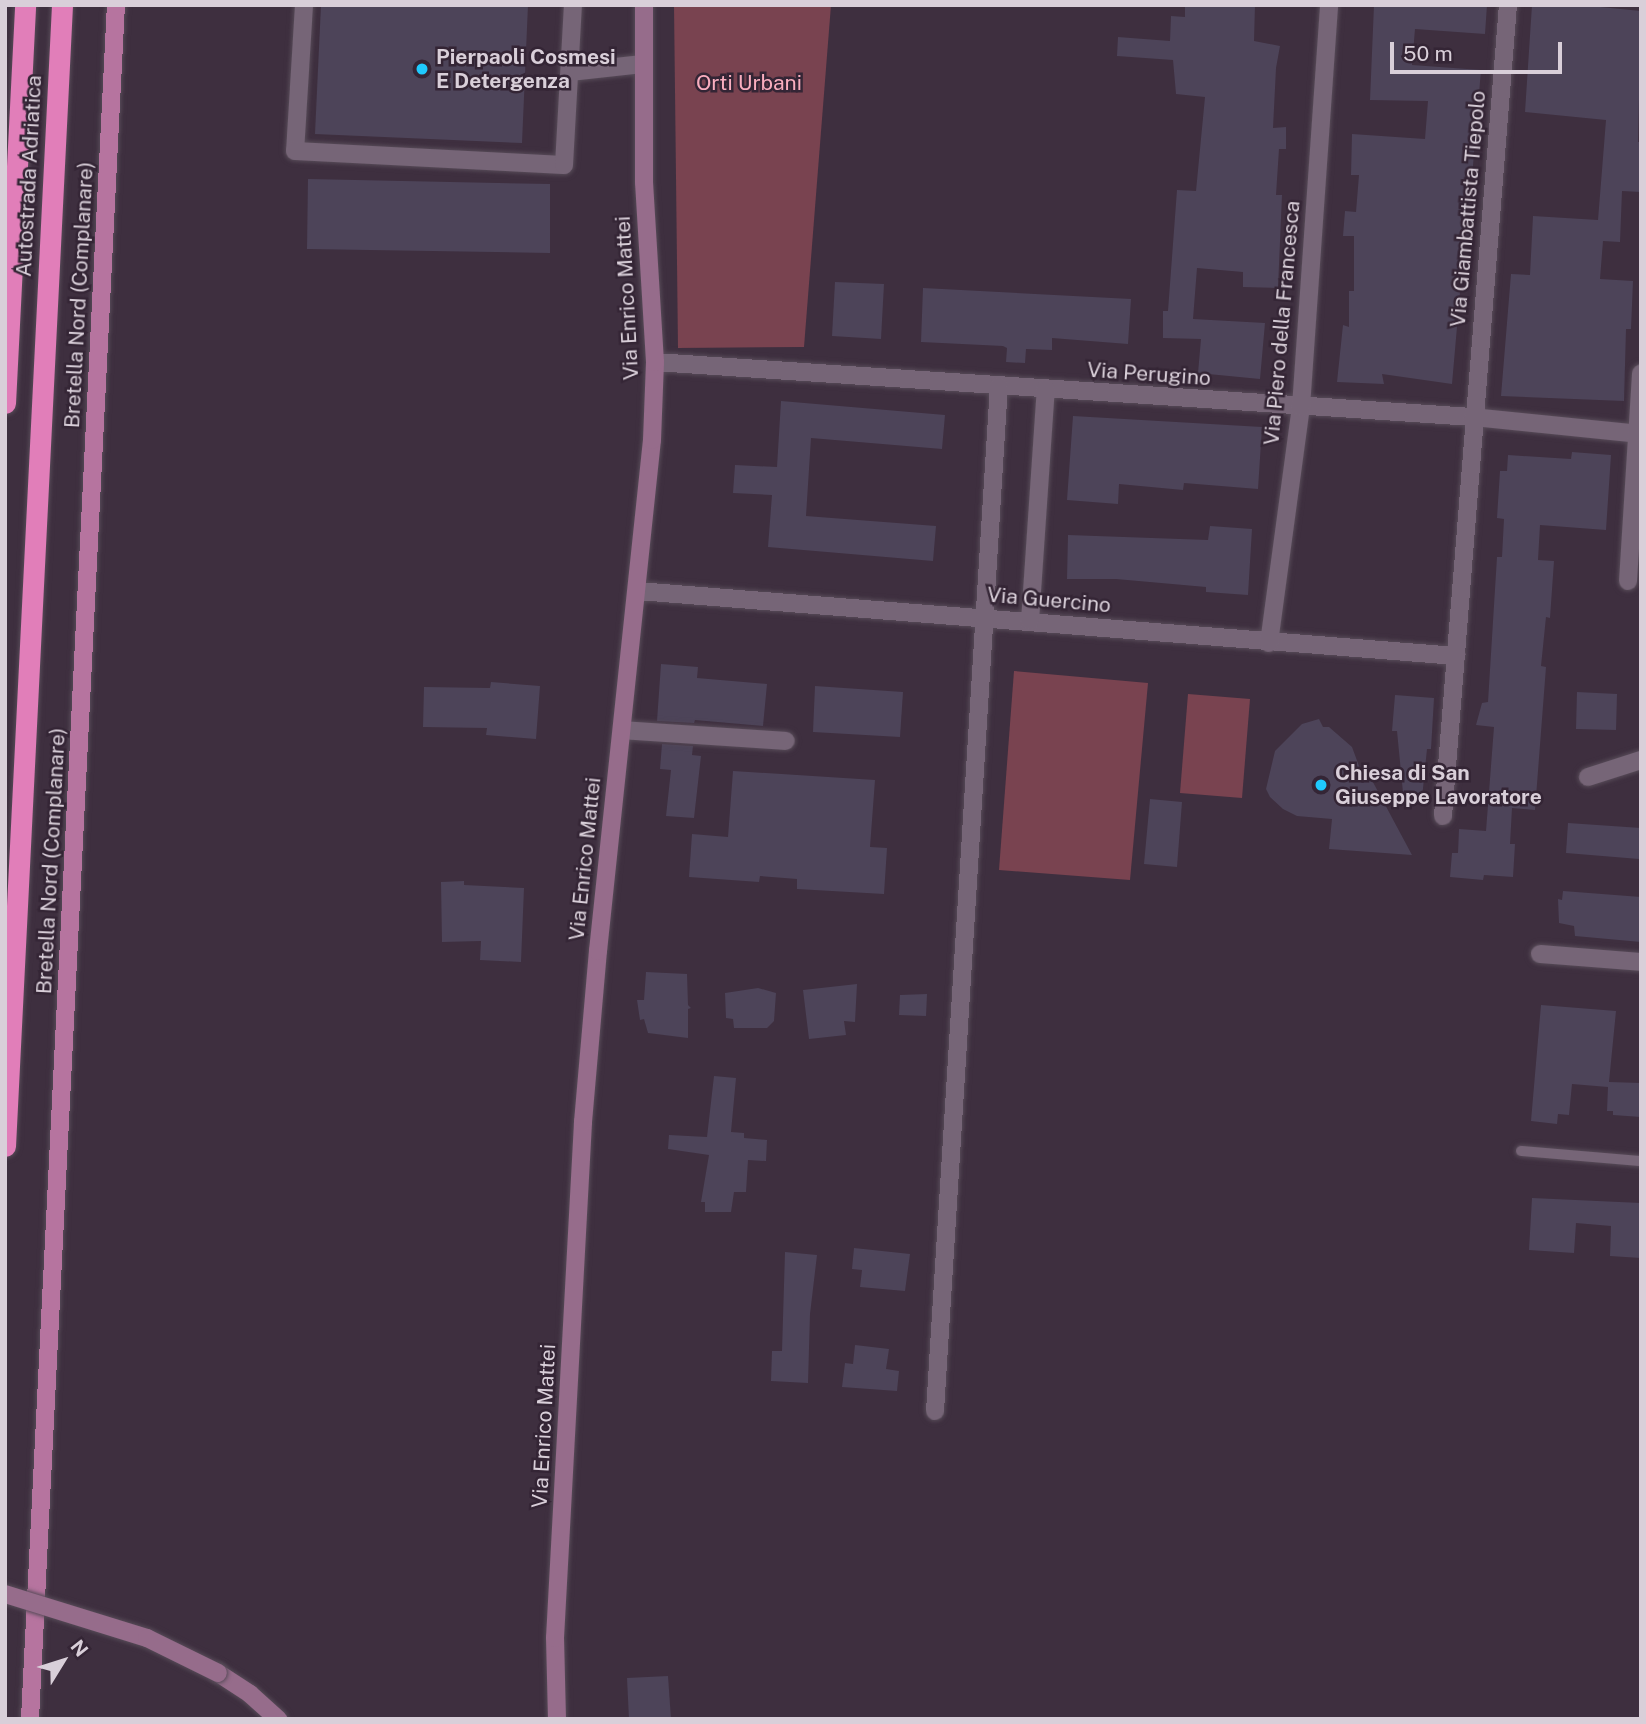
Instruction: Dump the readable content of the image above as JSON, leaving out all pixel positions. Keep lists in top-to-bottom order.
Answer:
{
  "streets": {
    "highway": ["Autostrada Adriatica"],
    "main road": ["Bretella Nord (Complanare)"],
    "street": [
      "Via Giambattista Tiepolo",
      "Via Enrico Mattei",
      "Via Piero della Francesca",
      "Via Perugino",
      "Via Guercino"
    ]
  },
  "crossings": [
    ["Via Giambattista Tiepolo", "Via Perugino"],
    ["Via Giambattista Tiepolo", "Via Guercino"],
    ["Via Enrico Mattei", "Via Perugino"],
    ["Via Enrico Mattei", "Via Guercino"],
    ["Via Piero della Francesca", "Via Perugino"],
    ["Via Piero della Francesca", "Via Guercino"]
  ],
  "parks": ["Orti Urbani"],
  "places": ["Pierpaoli Cosmesi E Detergenza", "Chiesa di San Giuseppe Lavoratore"],
  "scale_bar": "50 m",
  "north": "top right"
}
